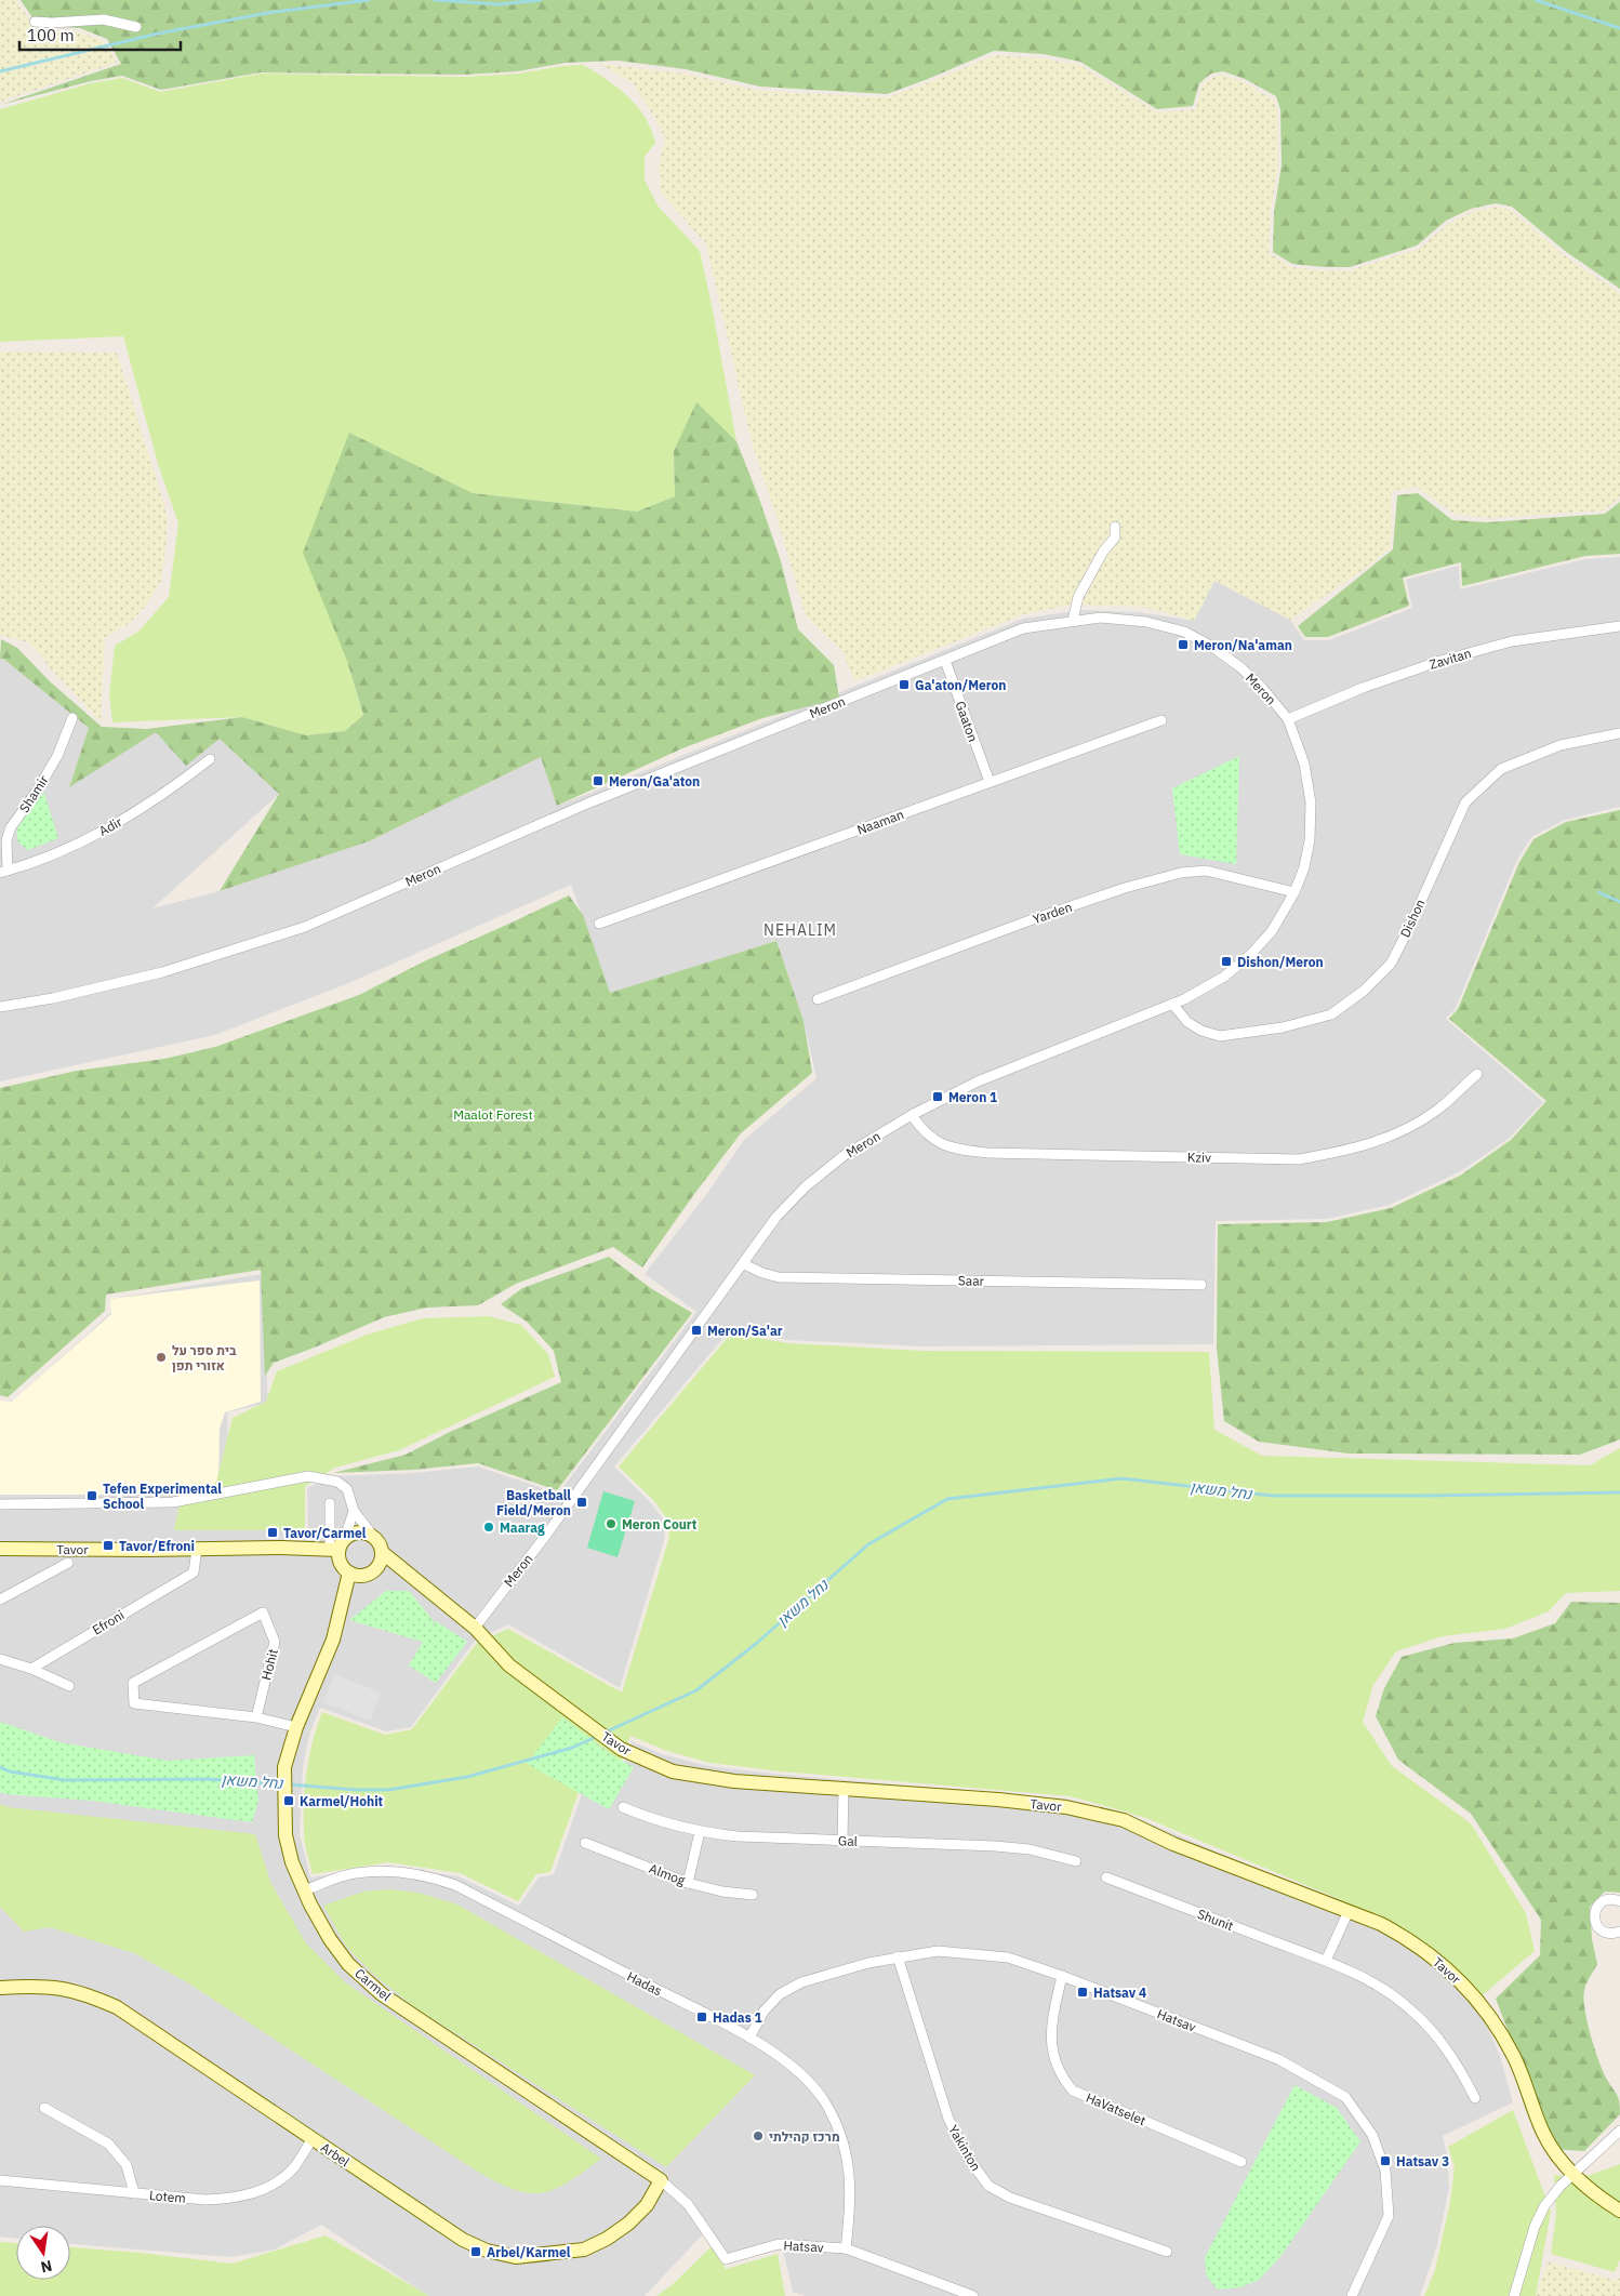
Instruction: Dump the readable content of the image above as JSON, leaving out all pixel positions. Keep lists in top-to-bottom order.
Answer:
{
  "streets": {
    "street": [
      "Zavitan",
      "Meron",
      "Gaaton",
      "Shamir",
      "Naaman",
      "Adir",
      "Yarden",
      "Dishon",
      "Kziv",
      "Saar",
      "Tavor",
      "Efroni",
      "Hohit",
      "Gal",
      "Almog",
      "Shunit",
      "Hadas",
      "Carmel",
      "Hatsav",
      "HaVatselet",
      "Yakinton",
      "Arbel",
      "Lotem"
    ]
  },
  "crossings": [
    ["Zavitan", "Meron"],
    ["Meron", "Gaaton"],
    ["Meron", "Yarden"],
    ["Meron", "Dishon"],
    ["Meron", "Kziv"],
    ["Meron", "Saar"],
    ["Meron", "Tavor"],
    ["Gaaton", "Naaman"],
    ["Shamir", "Adir"],
    ["Tavor", "Efroni"],
    ["Tavor", "Carmel"],
    ["Hadas", "Carmel"],
    ["Hadas", "Hatsav"],
    ["Carmel", "Hatsav"],
    ["Carmel", "Arbel"],
    ["Hatsav", "HaVatselet"],
    ["Hatsav", "Yakinton"],
    ["Arbel", "Lotem"]
  ],
  "districts": ["NEHALIM"],
  "water": ["נחל משאן"],
  "parks": ["Maalot Forest"],
  "places": {
    "transit": [
      "Meron/Na'aman",
      "Ga'aton/Meron",
      "Meron/Ga'aton",
      "Dishon/Meron",
      "Meron 1",
      "Meron/Sa'ar",
      "Tefen Experimental School",
      "Basketball Field/Meron",
      "Tavor/Carmel",
      "Tavor/Efroni",
      "Karmel/Hohit",
      "Hatsav 4",
      "Hadas 1",
      "Hatsav 3",
      "Arbel/Karmel"
    ],
    "other": [
      "בית ספר על אזורי תפן",
      "Meron Court",
      "Maarag",
      "מרכז קהילתי"
    ]
  },
  "scale_bar": "100 m",
  "north": "bottom"
}
